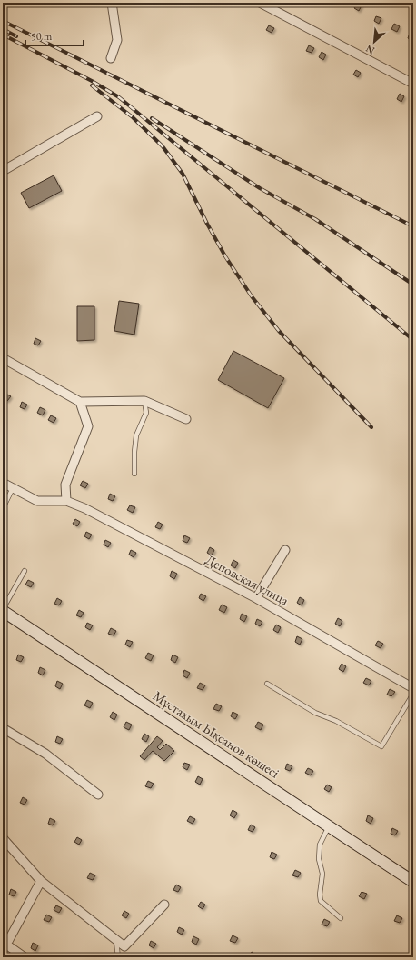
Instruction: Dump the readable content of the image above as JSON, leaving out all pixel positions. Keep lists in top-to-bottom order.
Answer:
{
  "streets": {
    "main road": ["Мұстахым Ықсанов көшесі"],
    "street": ["Деповская улица"]
  },
  "scale_bar": "50 m",
  "north": "bottom left"
}
